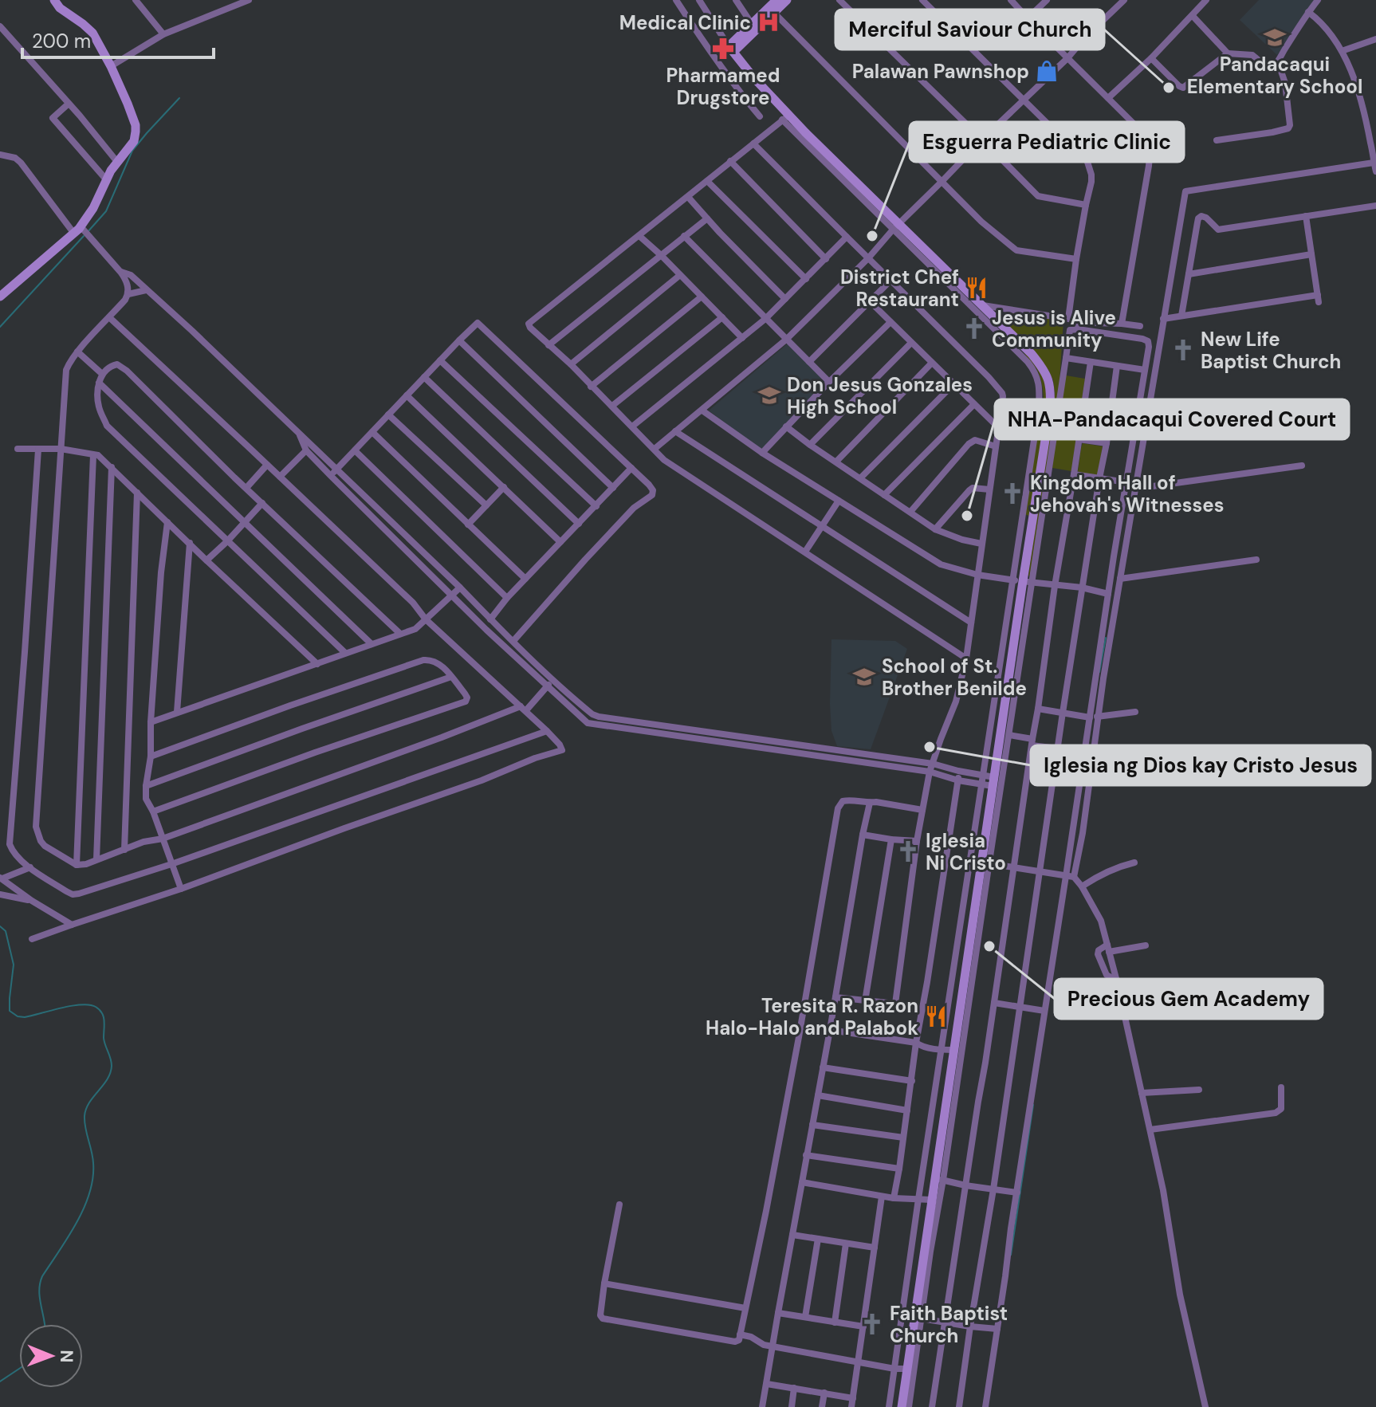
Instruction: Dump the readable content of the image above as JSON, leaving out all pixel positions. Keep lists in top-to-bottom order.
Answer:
{
  "places": {
    "hospital": ["Medical Clinic"],
    "school or university": ["Pandacaqui Elementary School", "Don Jesus Gonzales High School", "School of St. Brother Benilde"],
    "pharmacy": ["Pharmamed Drugstore"],
    "shop": ["Palawan Pawnshop"],
    "other": [
      "Merciful Saviour Church",
      "Esguerra Pediatric Clinic",
      "NHA-Pandacaqui Covered Court",
      "Iglesia ng Dios kay Cristo Jesus",
      "Precious Gem Academy"
    ],
    "restaurant": ["District Chef Restaurant", "Teresita R. Razon Halo-Halo and Palabok"],
    "church": [
      "Jesus is Alive Community",
      "New Life Baptist Church",
      "Kingdom Hall of Jehovah's Witnesses",
      "Iglesia Ni Cristo",
      "Faith Baptist Church"
    ]
  },
  "scale_bar": "200 m",
  "north": "right"
}
